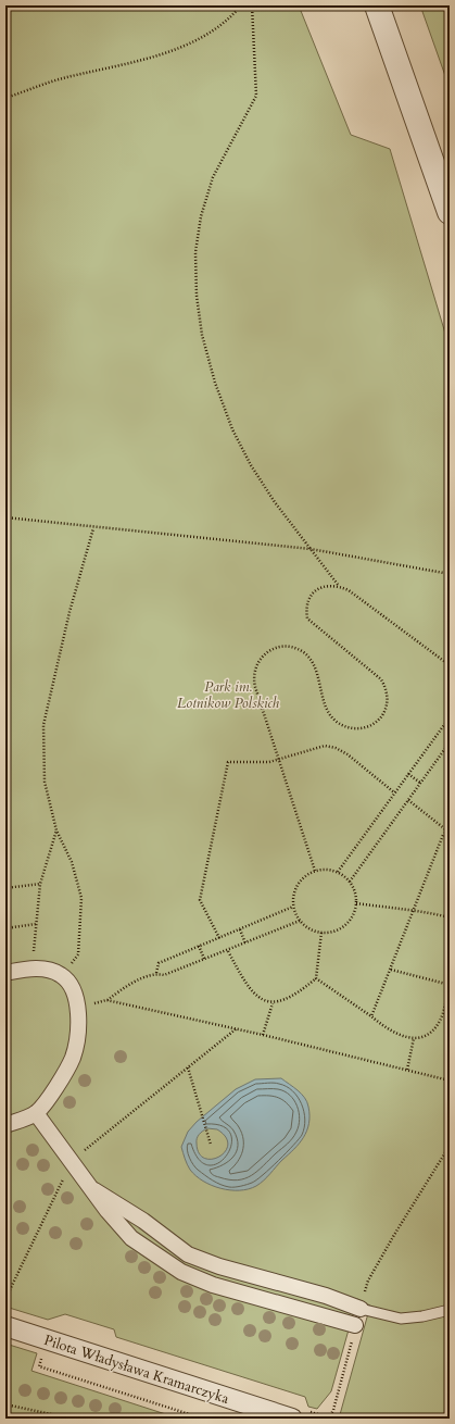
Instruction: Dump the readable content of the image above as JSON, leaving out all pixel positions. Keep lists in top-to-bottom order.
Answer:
{
  "streets": {
    "street": ["Pilota Władysława Kramarczyka"]
  },
  "parks": ["Park im. Lotnikow Polskich"]
}
